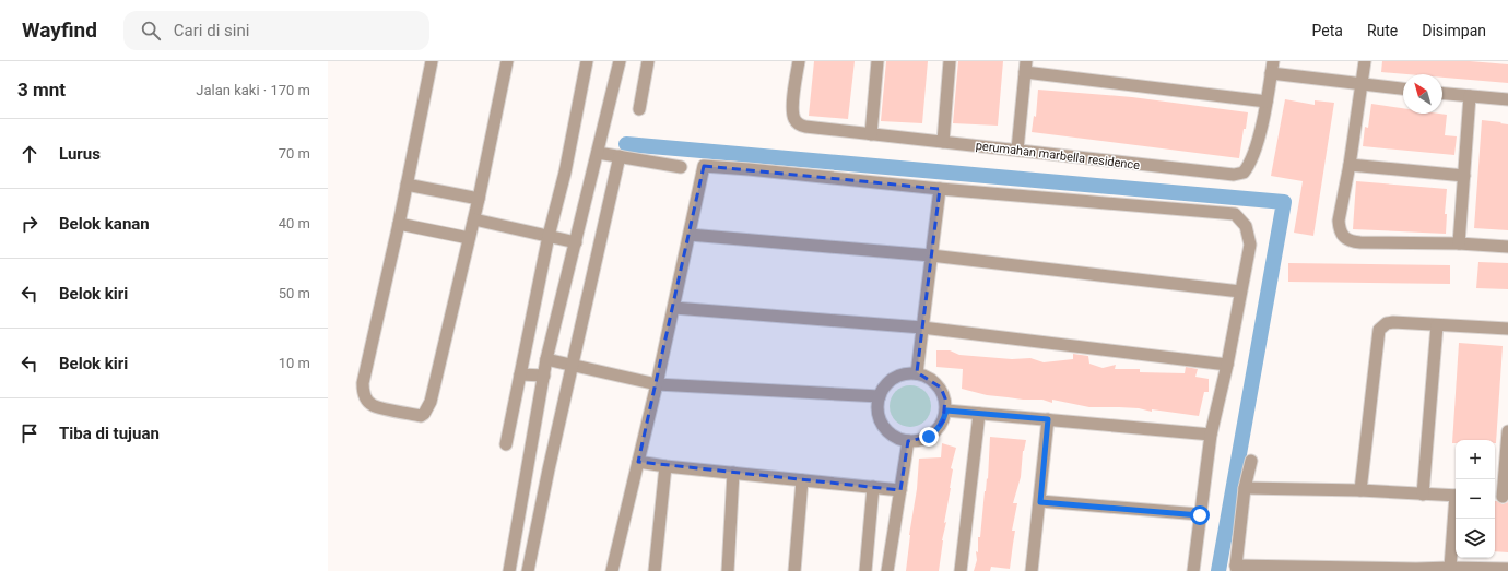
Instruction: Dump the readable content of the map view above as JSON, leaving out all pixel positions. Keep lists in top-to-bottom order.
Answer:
{
  "streets": {
    "street": ["perumahan marbella residence"]
  },
  "north": "top left",
  "page": {
    "header": "Wayfind",
    "search": "Cari di sini",
    "nav": ["Peta", "Rute", "Disimpan"],
    "heading": ["3 mnt", "Jalan kaki · 170 m"],
    "list": [
      ["Lurus", "70 m"],
      ["Belok kanan", "40 m"],
      ["Belok kiri", "50 m"],
      ["Belok kiri", "10 m"],
      "Tiba di tujuan"
    ],
    "map_buttons": ["+", "−"]
  }
}
